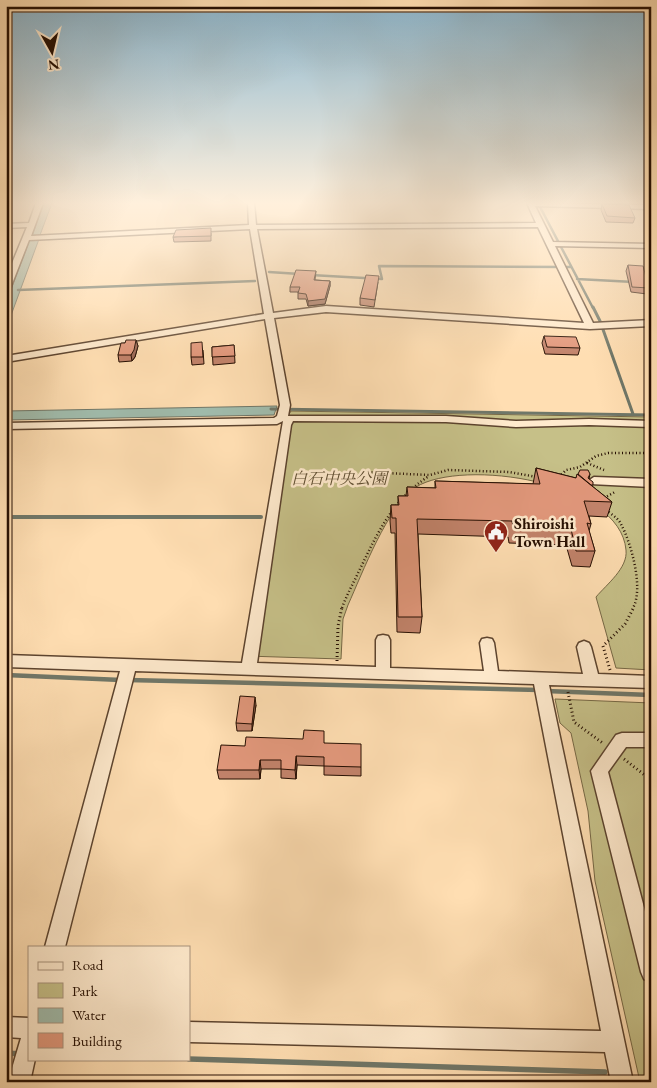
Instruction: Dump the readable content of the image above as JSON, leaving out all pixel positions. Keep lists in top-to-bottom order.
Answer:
{
  "parks": ["白石中央公園"],
  "places": {
    "public building": ["Shiroishi Town Hall"]
  },
  "legend": [
    "Road",
    "Park",
    "Water",
    "Building"
  ],
  "north": "bottom"
}
